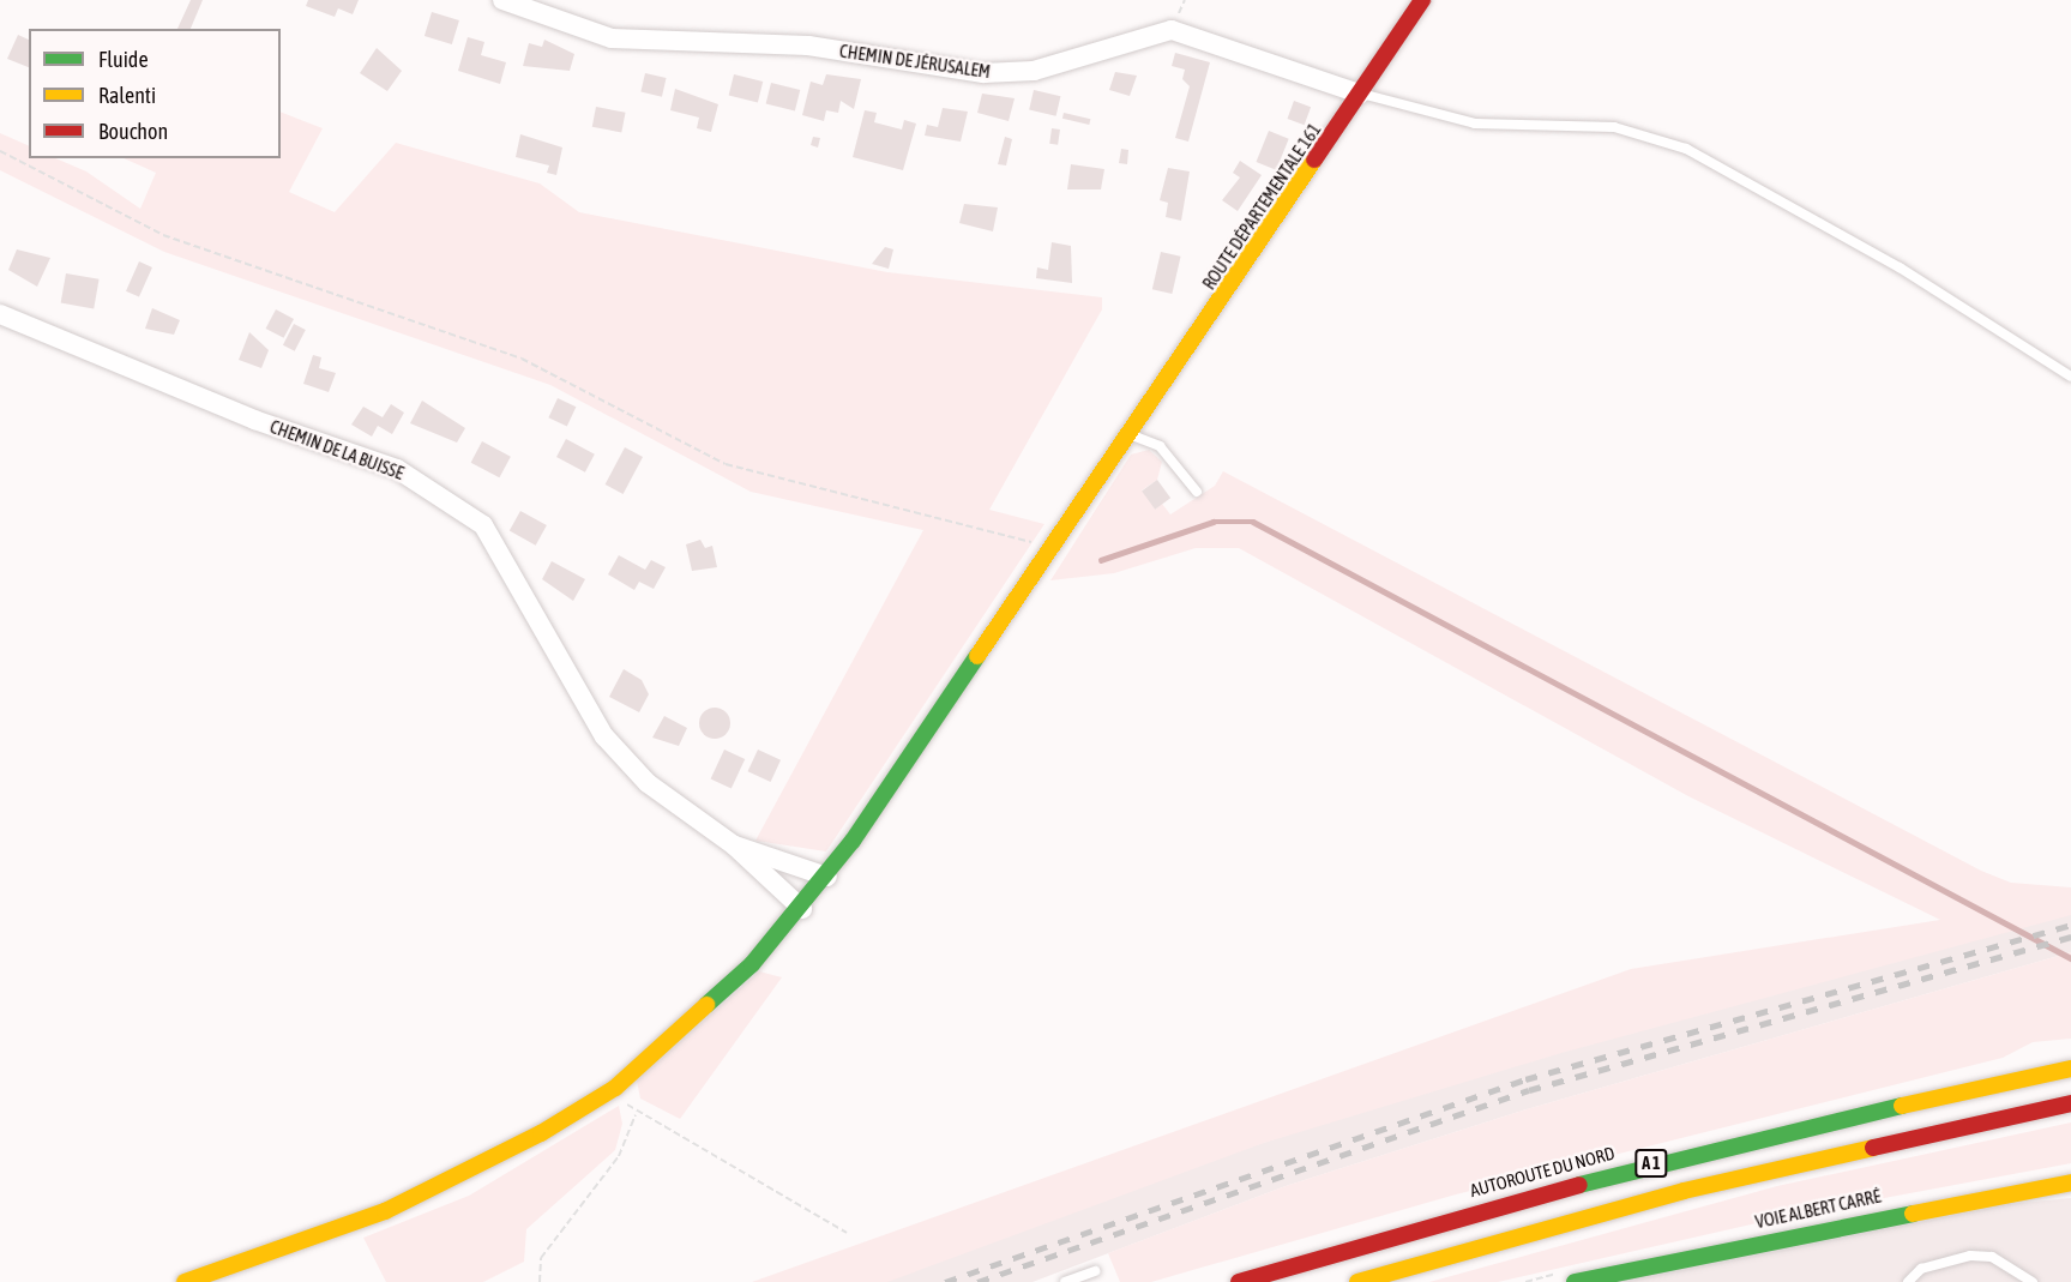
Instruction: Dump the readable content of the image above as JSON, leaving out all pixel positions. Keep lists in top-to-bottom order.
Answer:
{
  "streets": {
    "main road": [
      "ROUTE DÉPARTEMENTALE 161",
      "A 1",
      "AUTOROUTE DU NORD",
      "VOIE ALBERT CARRÉ"
    ],
    "street": ["CHEMIN DE JÉRUSALEM", "CHEMIN DE LA BUISSE"]
  },
  "crossings": [
    ["CHEMIN DE JÉRUSALEM", "ROUTE DÉPARTEMENTALE 161"],
    ["ROUTE DÉPARTEMENTALE 161", "CHEMIN DE LA BUISSE"]
  ],
  "legend": ["Fluide", "Ralenti", "Bouchon"]
}
